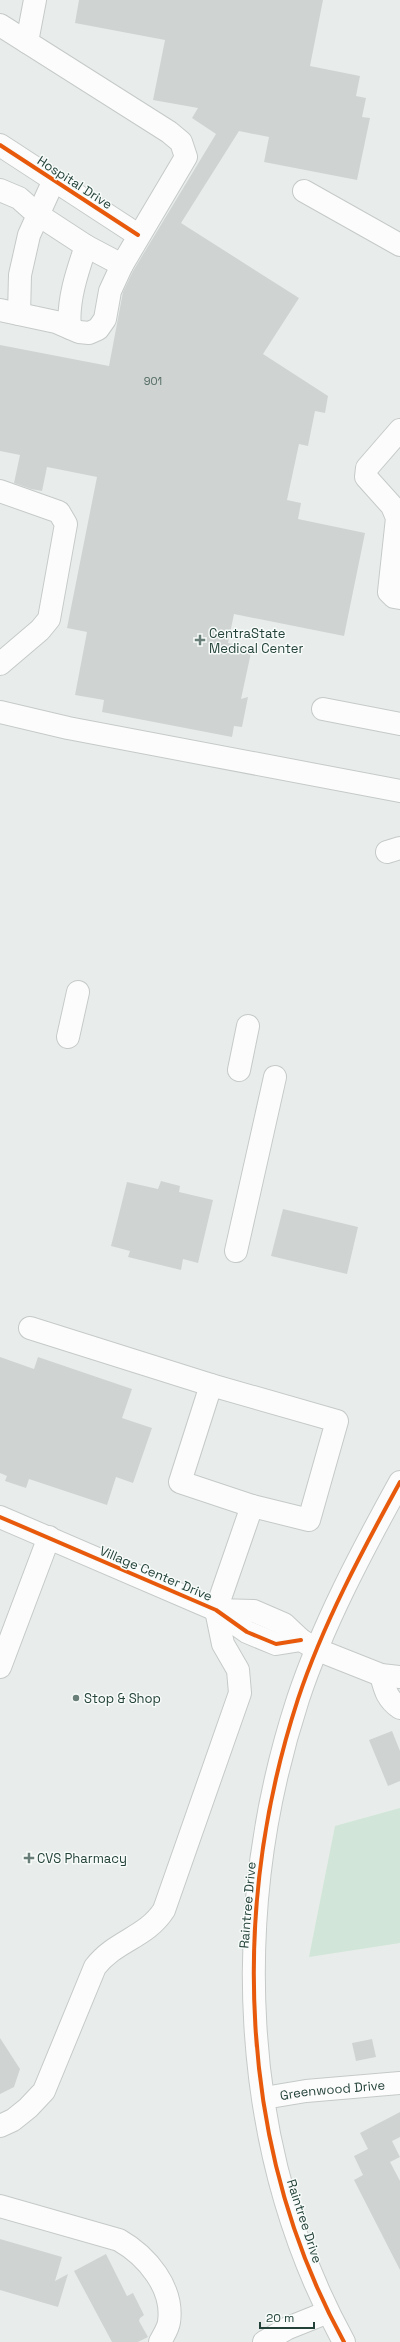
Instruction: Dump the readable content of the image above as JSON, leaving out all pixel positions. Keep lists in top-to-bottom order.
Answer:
{
  "streets": {
    "street": [
      "Hospital Drive",
      "Village Center Drive",
      "Raintree Drive",
      "Greenwood Drive"
    ]
  },
  "crossings": [
    ["Village Center Drive", "Raintree Drive"],
    ["Raintree Drive", "Greenwood Drive"]
  ],
  "places": {
    "health": ["CentraState Medical Center", "CVS Pharmacy"],
    "other": ["Stop & Shop"]
  },
  "house_numbers": ["901"],
  "scale_bar": "20 m"
}
